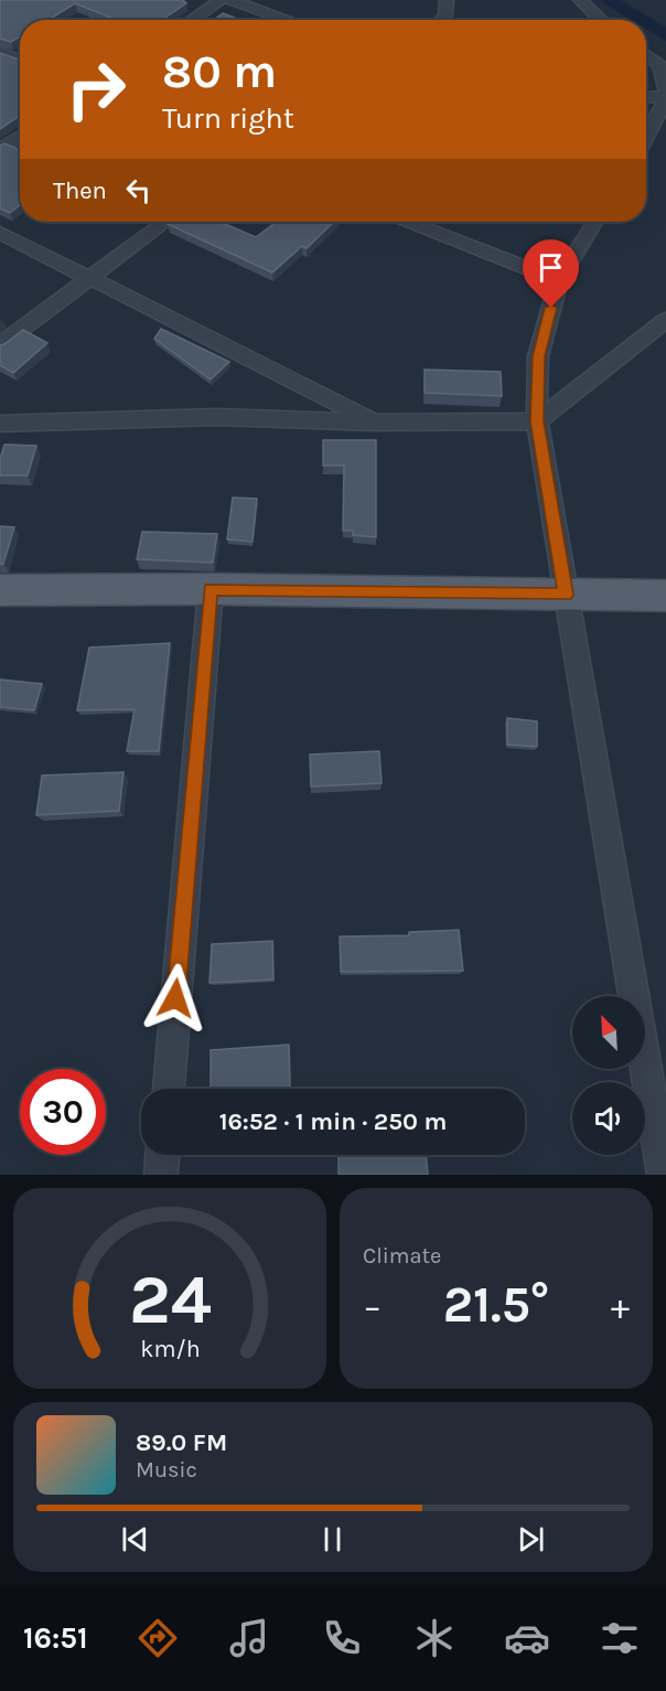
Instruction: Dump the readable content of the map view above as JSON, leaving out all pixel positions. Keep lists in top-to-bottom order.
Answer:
{
  "north": "top left",
  "page": {
    "turn": ["80 m", "Turn right"],
    "then": "Then",
    "limit": "30",
    "trip": "16:52 · 1 min · 250 m",
    "tile": "Climate",
    "heat": ["−", "21.5°", "+"],
    "song": ["89.0 FM", "Music"],
    "tabs": "16:51",
    "gauge": ["24", "km/h"]
  }
}
